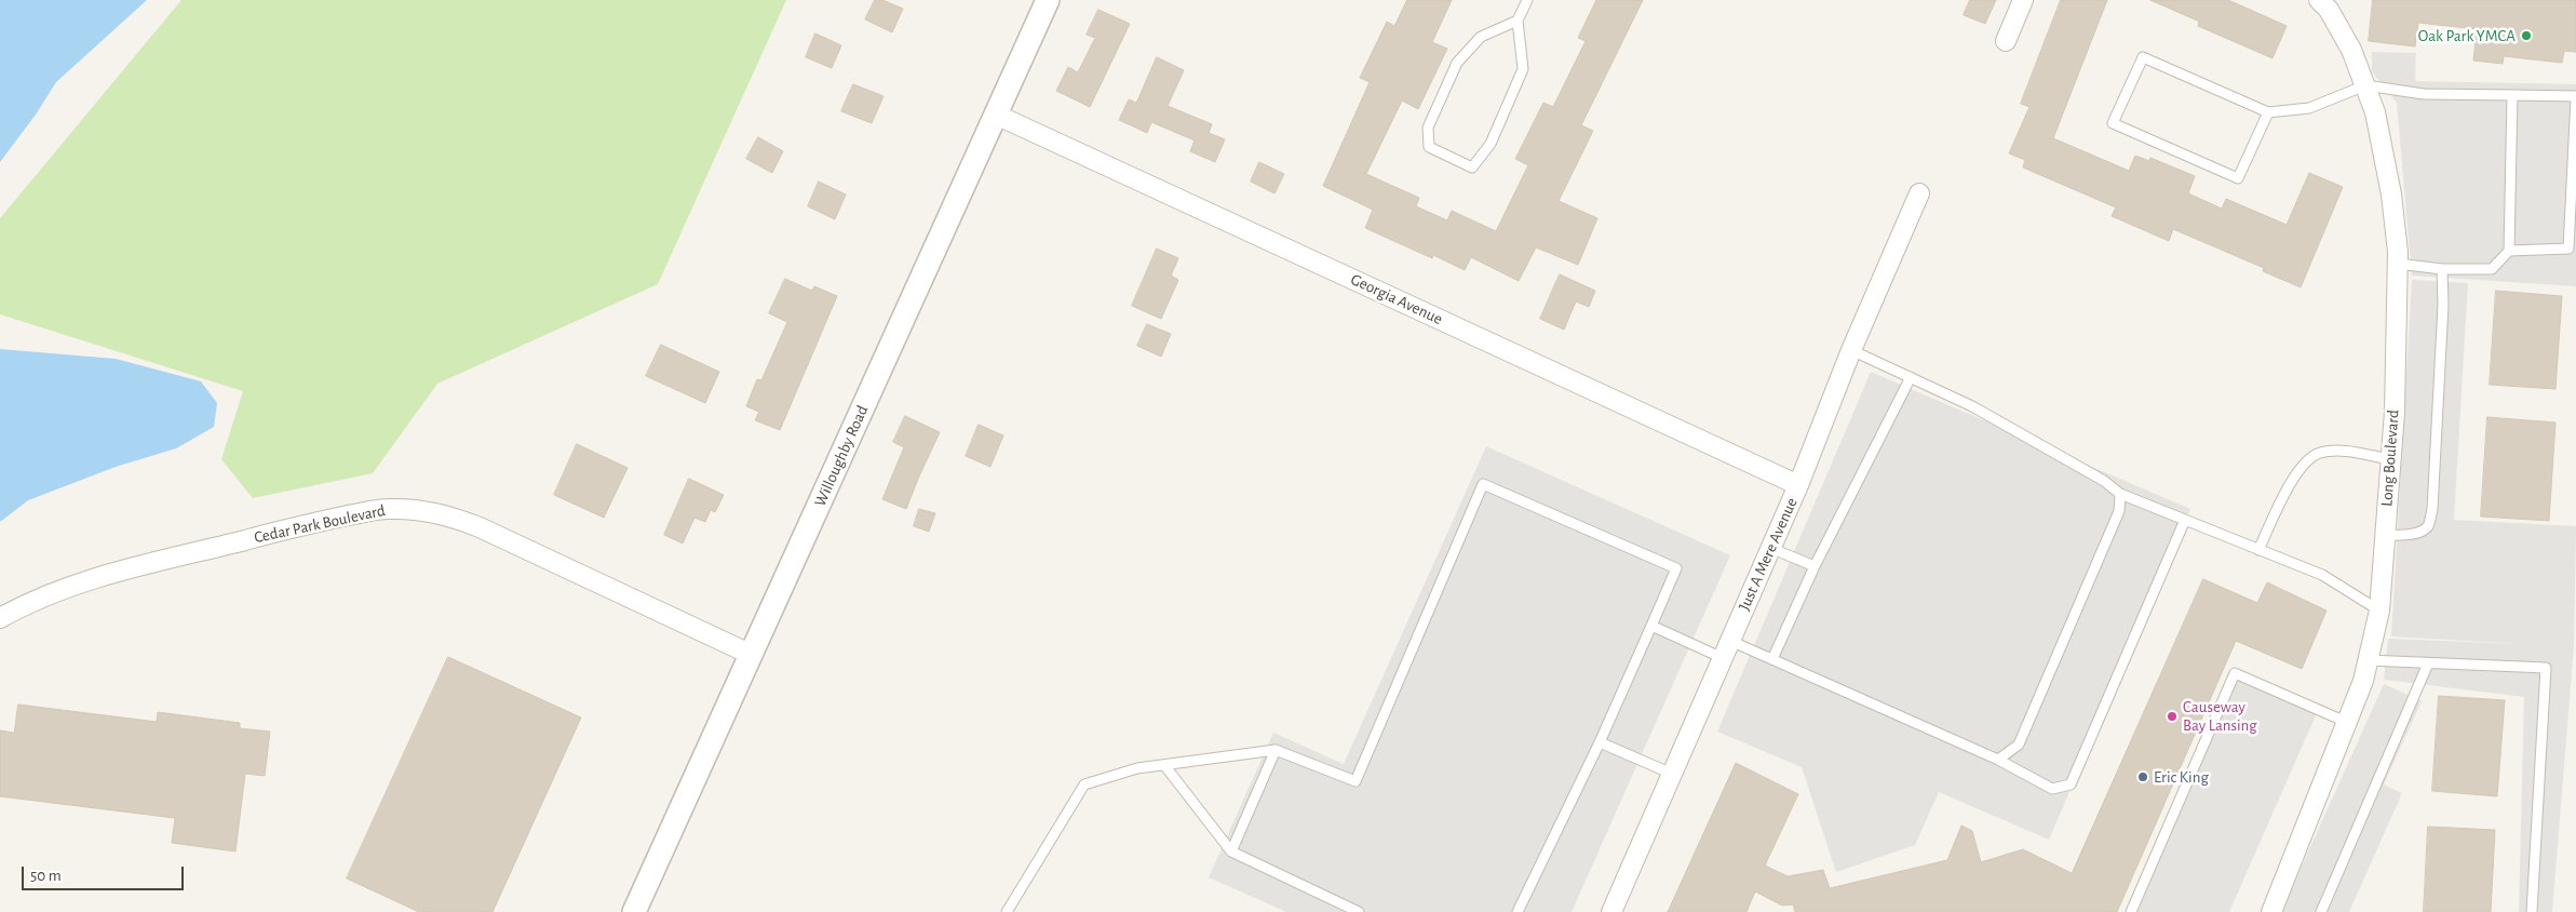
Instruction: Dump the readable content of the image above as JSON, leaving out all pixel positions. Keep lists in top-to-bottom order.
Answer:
{
  "streets": {
    "street": [
      "Georgia Avenue",
      "Willoughby Road",
      "Long Boulevard",
      "Cedar Park Boulevard",
      "Just A Mere Avenue"
    ]
  },
  "crossings": [
    ["Georgia Avenue", "Willoughby Road"],
    ["Georgia Avenue", "Just A Mere Avenue"],
    ["Willoughby Road", "Cedar Park Boulevard"]
  ],
  "places": ["Oak Park YMCA", "Causeway Bay Lansing", "Eric King"],
  "scale_bar": "50 m"
}
